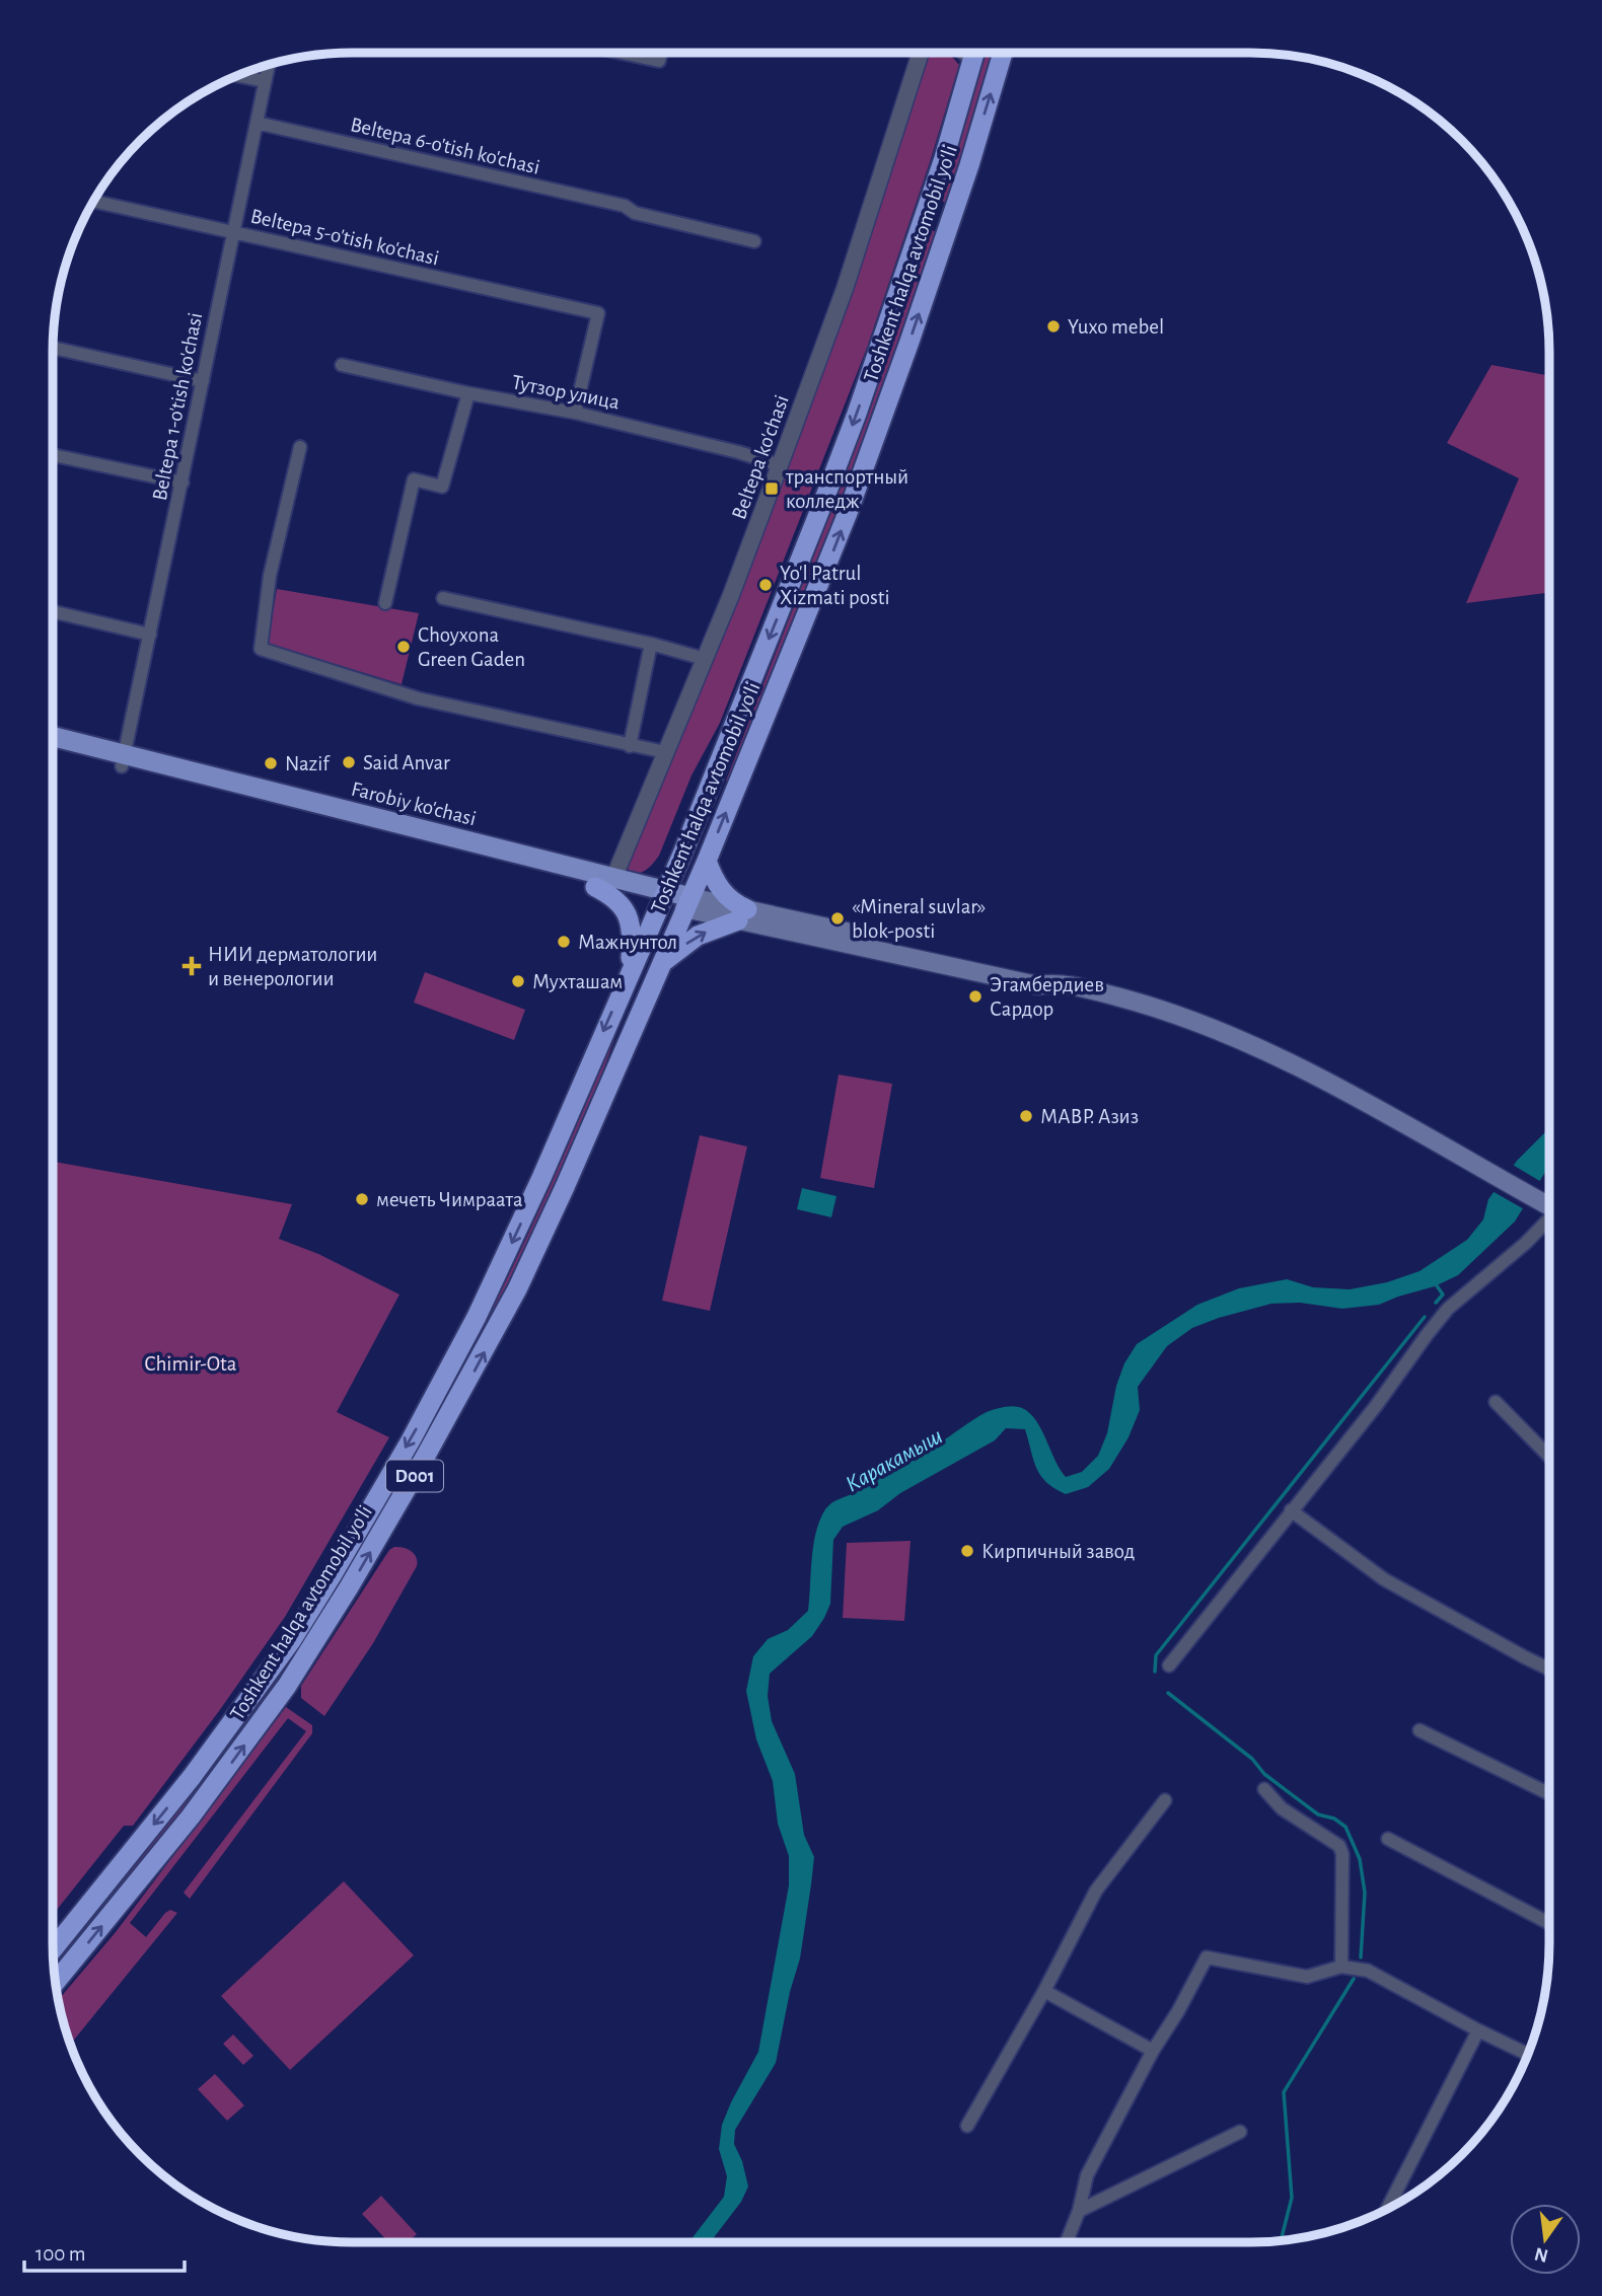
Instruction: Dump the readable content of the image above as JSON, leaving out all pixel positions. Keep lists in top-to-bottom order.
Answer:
{
  "streets": {
    "highway": ["Toshkent halqa avtomobil yo'li", "D001"],
    "main road": ["Farobiy ko'chasi"],
    "street": [
      "Beltepa 6-o'tish ko'chasi",
      "Beltepa 5-o'tish ko'chasi",
      "Тутзор улица",
      "Beltepa 1-o'tish ko'chasi",
      "Beltepa ko'chasi"
    ]
  },
  "crossings": [
    ["Beltepa 6-o'tish ko'chasi", "Beltepa 1-o'tish ko'chasi"],
    ["Beltepa 5-o'tish ko'chasi", "Тутзор улица"],
    ["Beltepa 5-o'tish ko'chasi", "Beltepa 1-o'tish ko'chasi"],
    ["Toshkent halqa avtomobil yo'li", "Farobiy ko'chasi"],
    ["Тутзор улица", "Beltepa ko'chasi"],
    ["Beltepa 1-o'tish ko'chasi", "Farobiy ko'chasi"],
    ["Beltepa ko'chasi", "Farobiy ko'chasi"]
  ],
  "water": ["Каракамыш"],
  "parks": ["Chimir-Ota"],
  "places": {
    "other": [
      "Yuxo mebel",
      "Yo'l Patrul Xizmati posti",
      "Choyxona Green Gaden",
      "Said Anvar",
      "Nazif",
      "«Mineral suvlar» blok-posti",
      "Мажнунтол",
      "Мухташам",
      "Эгамбердиев Сардор",
      "МАВР. Азиз",
      "мечеть Чимраата",
      "Кирпичный завод"
    ],
    "transit": ["транспортный колледж"],
    "health": ["НИИ дерматологии и венерологии"]
  },
  "scale_bar": "100 m",
  "north": "bottom"
}
